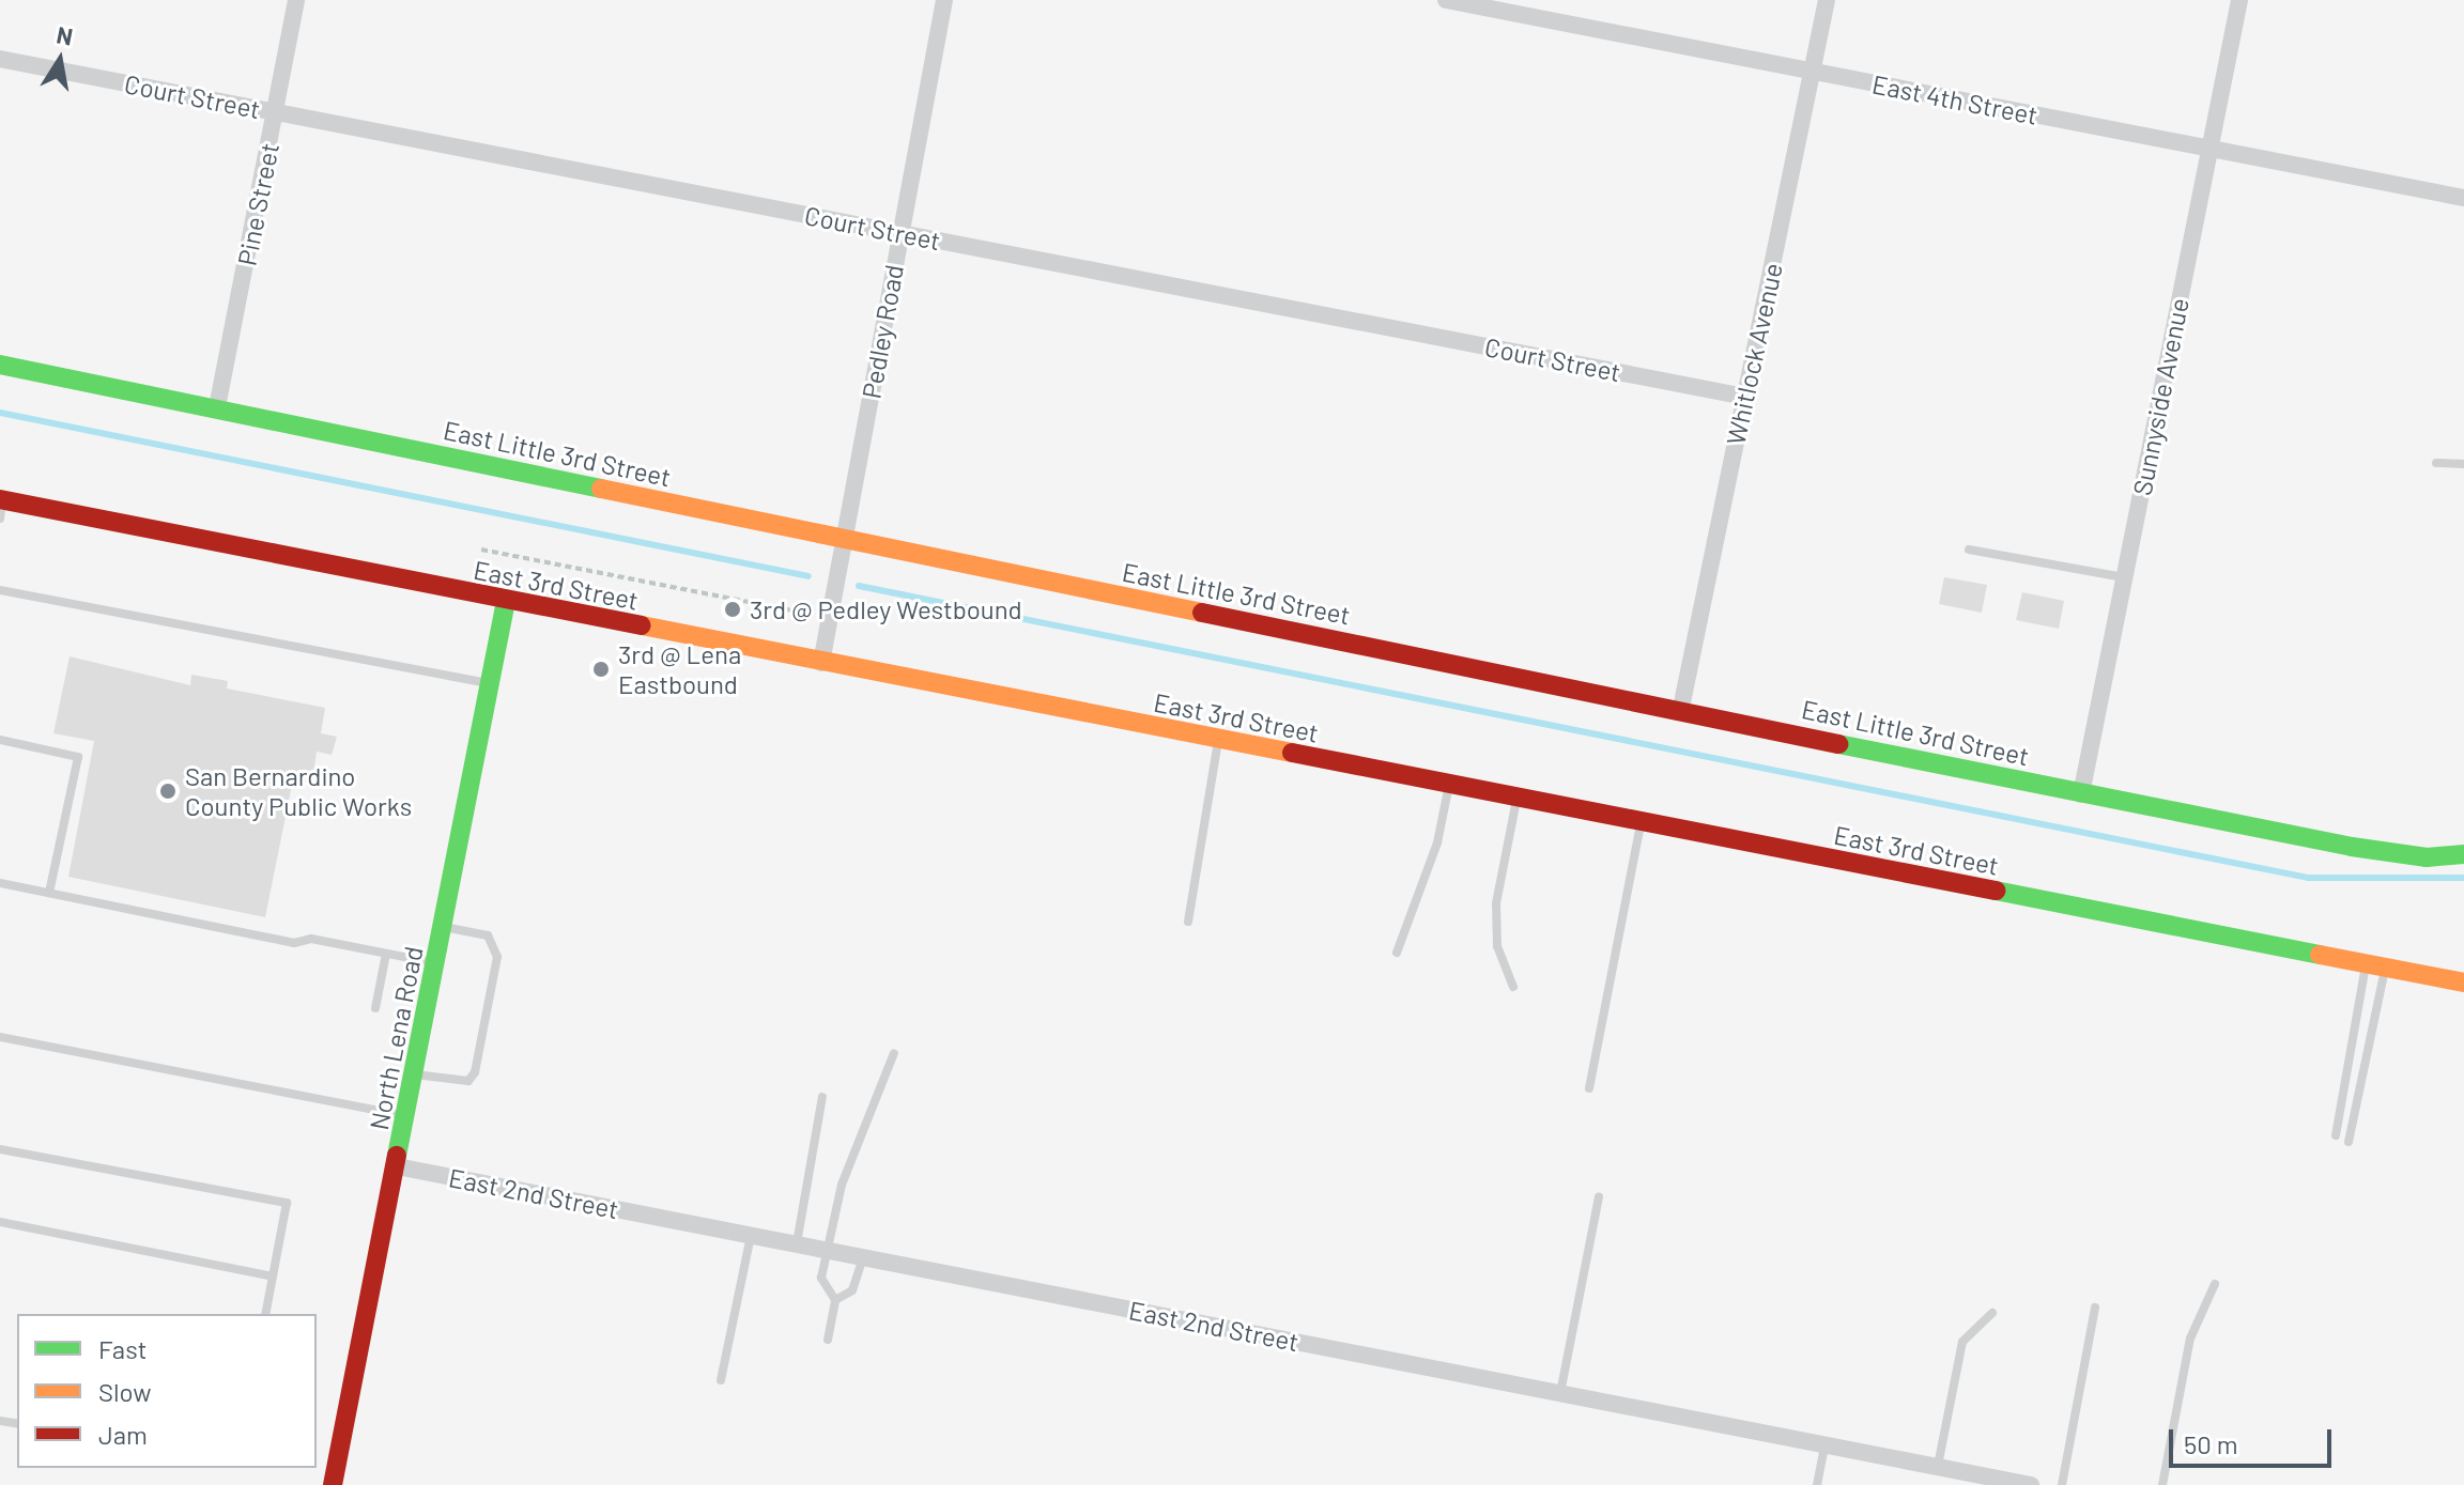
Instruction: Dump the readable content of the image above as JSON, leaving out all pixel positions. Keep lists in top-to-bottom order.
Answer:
{
  "streets": {
    "street": [
      "Court Street",
      "East 4th Street",
      "Pine Street",
      "Pedley Road",
      "Whitlock Avenue",
      "Sunnyside Avenue",
      "East Little 3rd Street",
      "East 3rd Street",
      "North Lena Road",
      "East 2nd Street"
    ]
  },
  "crossings": [
    ["Court Street", "Pine Street"],
    ["Court Street", "Pedley Road"],
    ["Court Street", "Whitlock Avenue"],
    ["East 4th Street", "Whitlock Avenue"],
    ["East 4th Street", "Sunnyside Avenue"],
    ["Pine Street", "East Little 3rd Street"],
    ["Pedley Road", "East Little 3rd Street"],
    ["Pedley Road", "East 3rd Street"],
    ["Whitlock Avenue", "East Little 3rd Street"],
    ["Sunnyside Avenue", "East Little 3rd Street"],
    ["East 3rd Street", "North Lena Road"],
    ["North Lena Road", "East 2nd Street"]
  ],
  "places": ["3rd @ Pedley Westbound", "3rd @ Lena Eastbound", "San Bernardino County Public Works"],
  "legend": ["Fast", "Slow", "Jam"],
  "scale_bar": "50 m",
  "north": "top"
}
